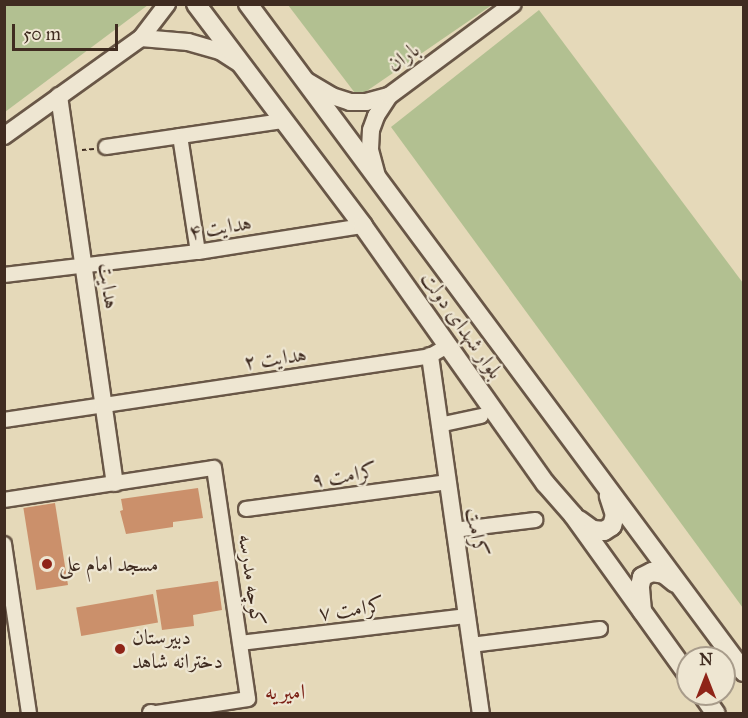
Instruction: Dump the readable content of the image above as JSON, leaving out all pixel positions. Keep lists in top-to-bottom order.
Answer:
{
  "streets": {
    "main road": ["بلوار شهدای دولت"],
    "street": [
      "باران",
      "هدایت ۴",
      "هدایت",
      "هدایت ۲",
      "کرامت ۹",
      "کرامت",
      "کوچه مدرسه",
      "کرامت ۷"
    ]
  },
  "crossings": [
    ["باران", "بلوار شهدای دولت"],
    ["هدایت ۴", "هدایت"],
    ["هدایت ۴", "بلوار شهدای دولت"],
    ["هدایت", "هدایت ۲"],
    ["هدایت", "کوچه مدرسه"],
    ["بلوار شهدای دولت", "هدایت ۲"],
    ["هدایت ۲", "کرامت"],
    ["کرامت ۹", "کرامت"],
    ["کرامت", "کرامت ۷"],
    ["کوچه مدرسه", "کرامت ۷"]
  ],
  "districts": ["امیریه"],
  "places": ["مسجد امام علی", "دبیرستان دخترانه شاهد"],
  "scale_bar": "50 m",
  "north": "top"
}
